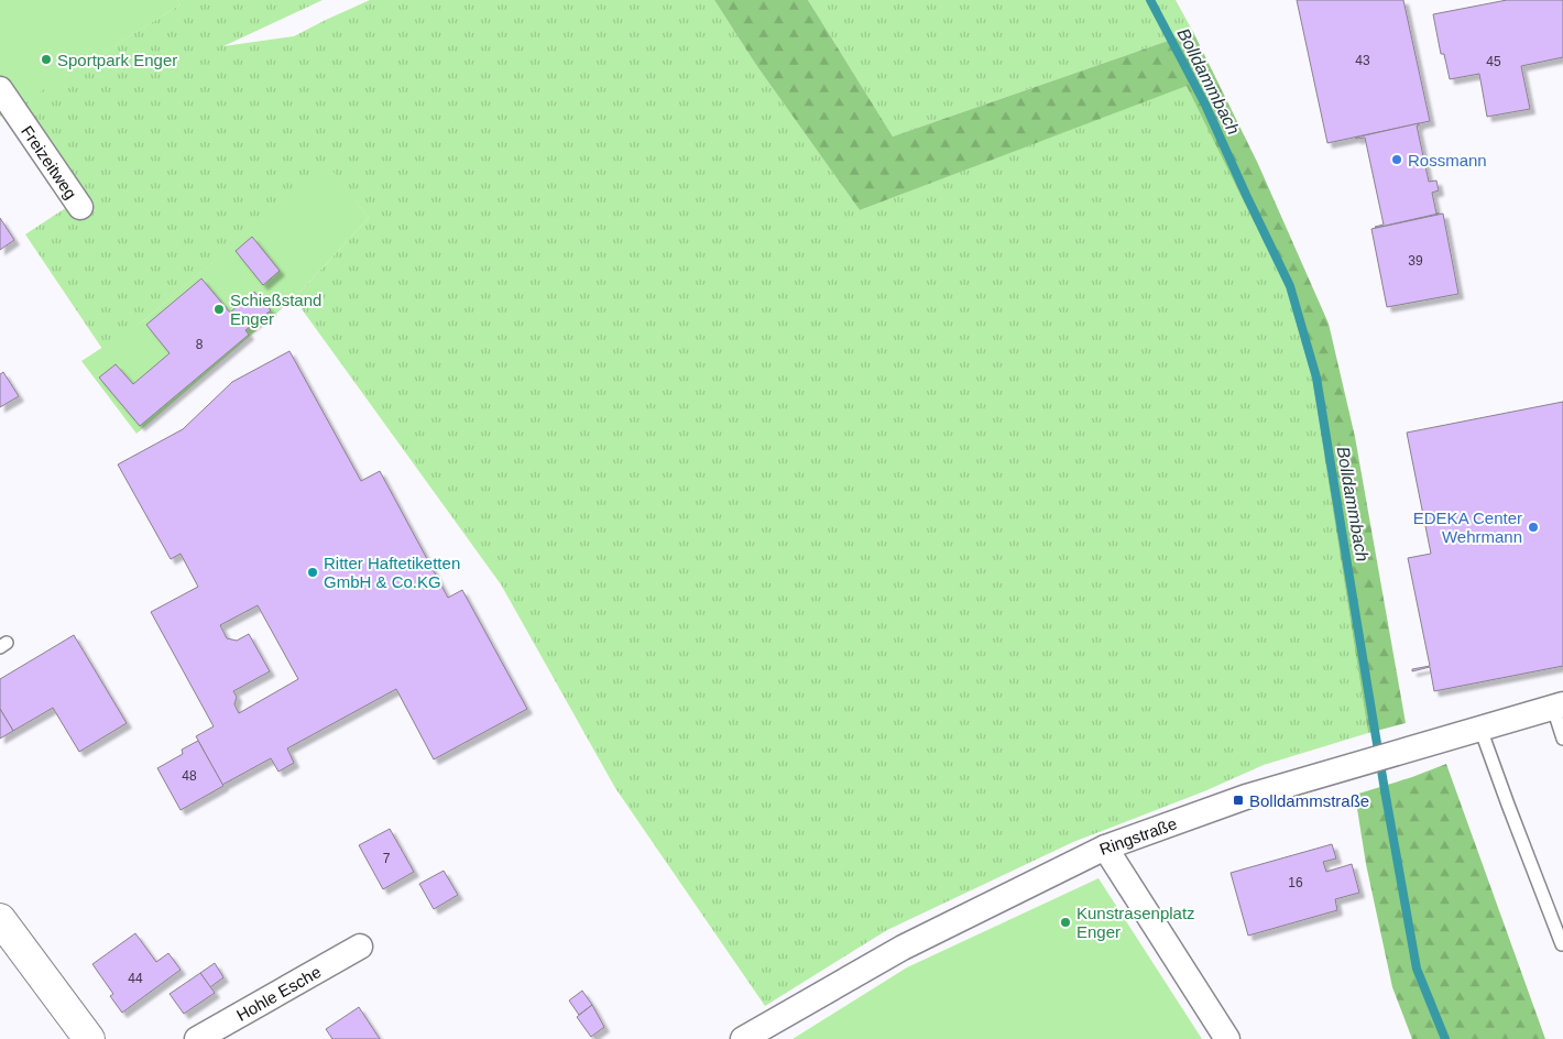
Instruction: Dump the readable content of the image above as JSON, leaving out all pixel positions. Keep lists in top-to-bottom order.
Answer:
{
  "streets": {
    "street": ["Freizeitweg", "Ringstraße", "Hohle Esche"]
  },
  "water": ["Bolldammbach"],
  "places": {
    "other": [
      "Sportpark Enger",
      "Rossmann",
      "Schießstand Enger",
      "EDEKA Center Wehrmann",
      "Ritter Haftetiketten GmbH & Co.KG",
      "Kunstrasenplatz Enger"
    ],
    "transit": ["Bolldammstraße"]
  },
  "house_numbers": [
    "43",
    "45",
    "39",
    "8",
    "48",
    "7",
    "16",
    "44"
  ]
}
